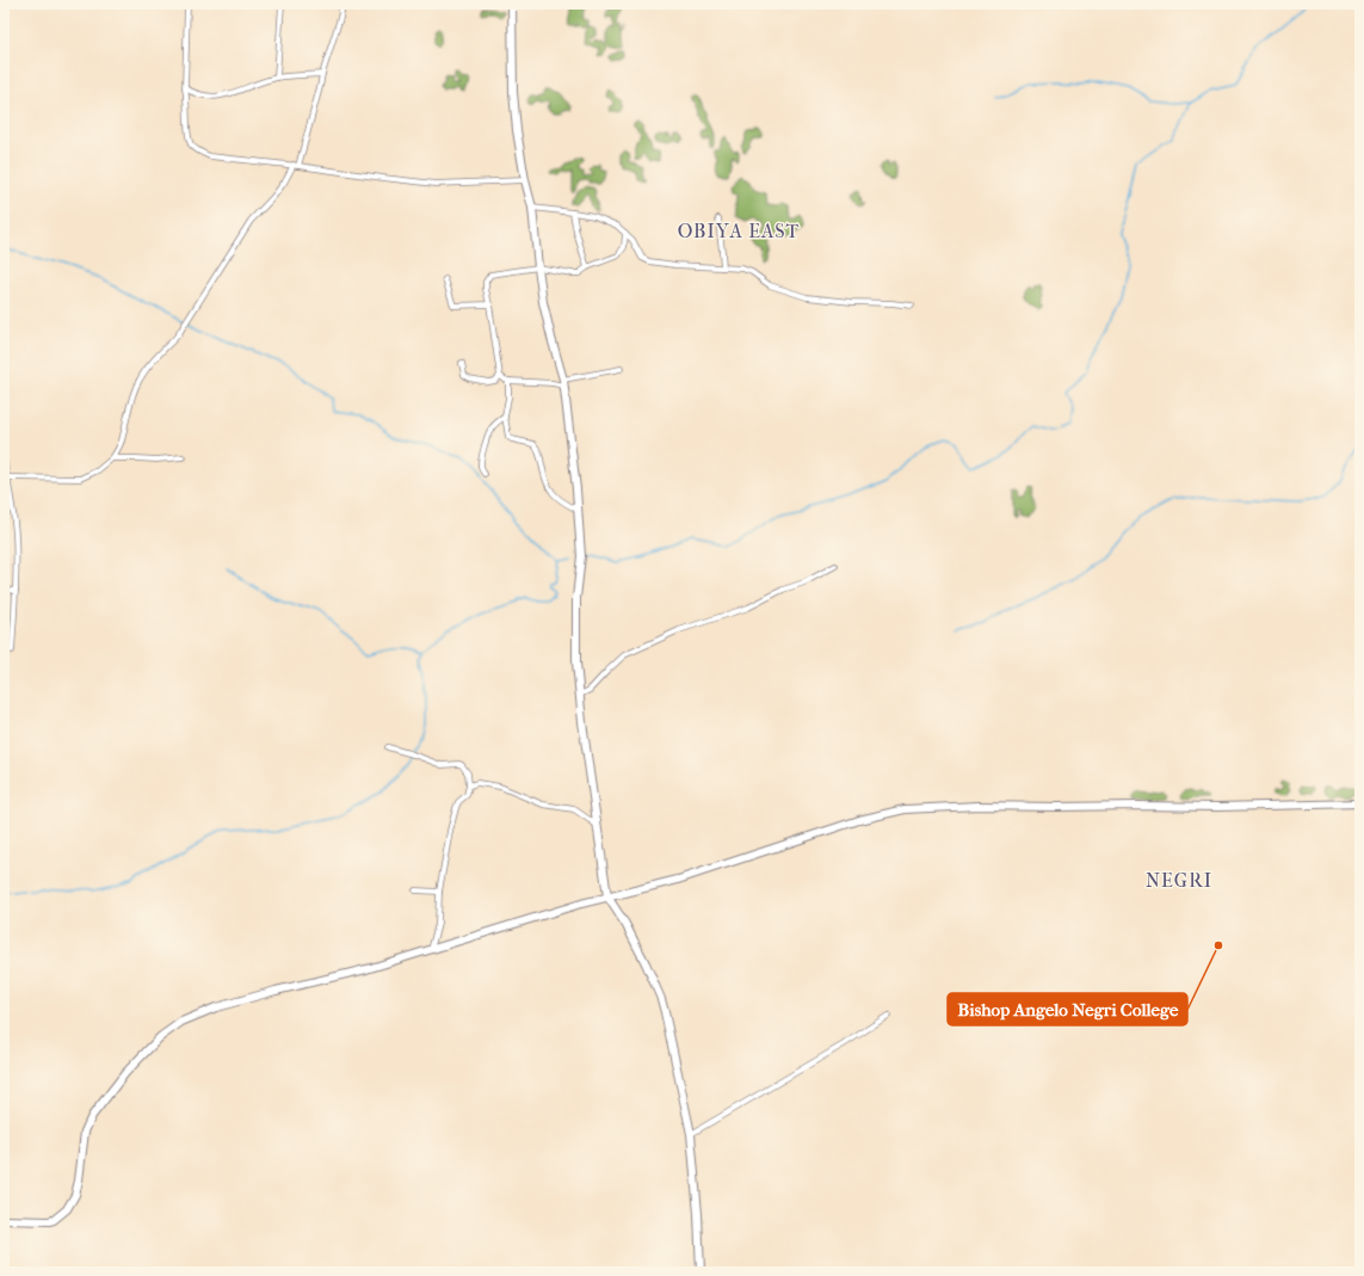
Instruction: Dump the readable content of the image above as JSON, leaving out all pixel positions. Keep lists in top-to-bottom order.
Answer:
{
  "districts": ["OBIYA EAST", "NEGRI"],
  "places": ["Bishop Angelo Negri College"]
}
